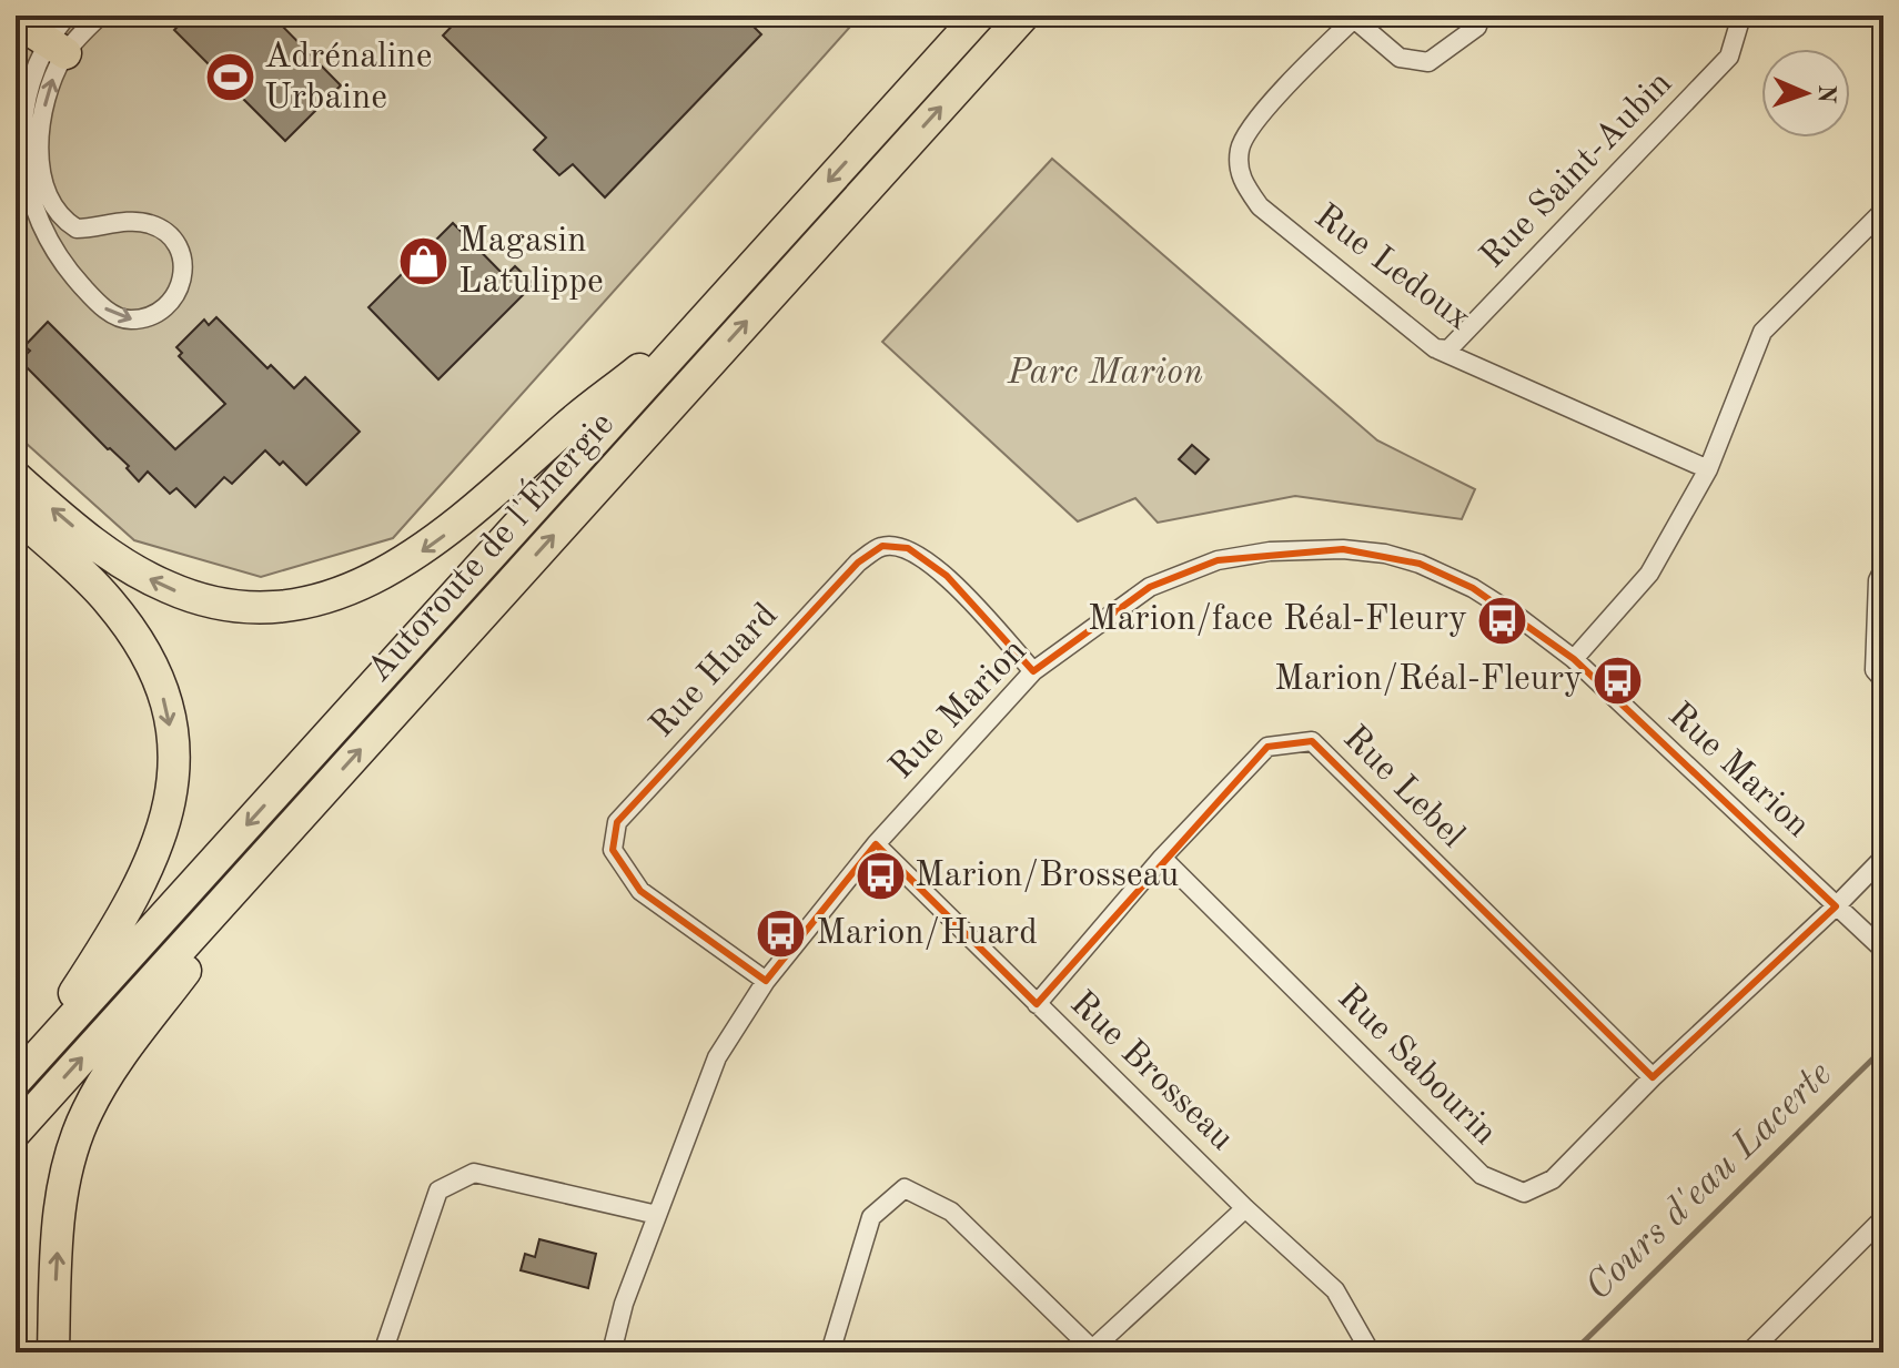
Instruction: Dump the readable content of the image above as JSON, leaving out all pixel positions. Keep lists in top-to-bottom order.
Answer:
{
  "streets": {
    "highway": ["Autoroute de l'Énergie"],
    "street": [
      "Rue Saint-Aubin",
      "Rue Ledoux",
      "Rue Huard",
      "Rue Marion",
      "Rue Lebel",
      "Rue Sabourin",
      "Rue Brosseau"
    ]
  },
  "crossings": [
    ["Rue Saint-Aubin", "Rue Ledoux"],
    ["Rue Huard", "Rue Marion"],
    ["Rue Marion", "Rue Sabourin"],
    ["Rue Marion", "Rue Brosseau"],
    ["Rue Lebel", "Rue Sabourin"],
    ["Rue Lebel", "Rue Brosseau"]
  ],
  "water": ["Cours d'eau Lacerte"],
  "parks": ["Parc Marion"],
  "places": {
    "sports": ["Adrénaline Urbaine"],
    "shop": ["Magasin Latulippe"],
    "bus stop": [
      "Marion/face Réal-Fleury",
      "Marion/Réal-Fleury",
      "Marion/Brosseau",
      "Marion/Huard"
    ]
  },
  "north": "right"
}
